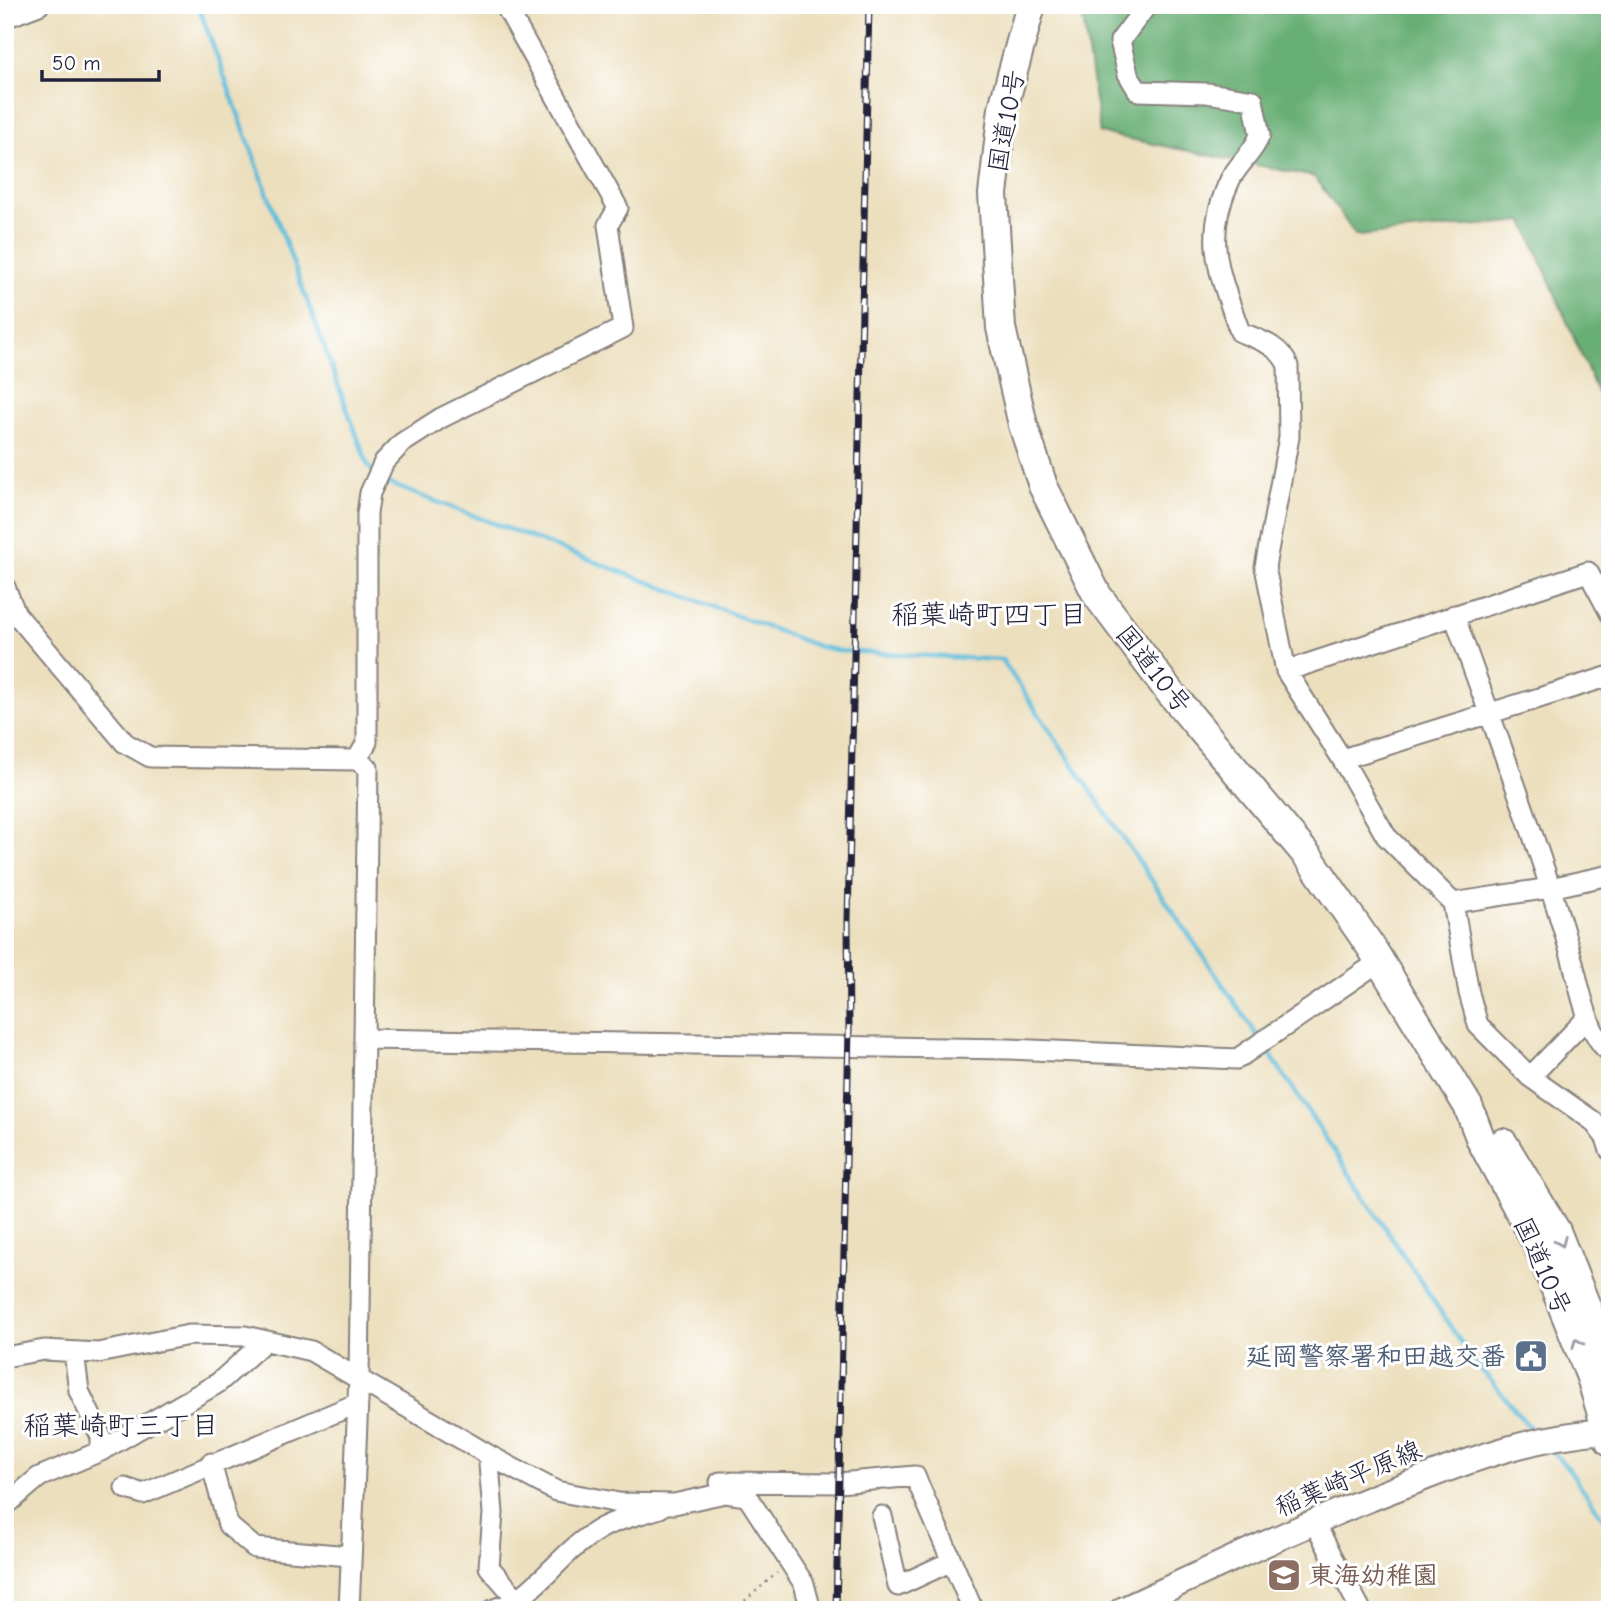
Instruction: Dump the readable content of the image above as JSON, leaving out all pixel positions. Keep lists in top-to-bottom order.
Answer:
{
  "streets": {
    "highway": ["国道10号"],
    "main road": ["稲葉崎平原線"]
  },
  "crossings": [
    ["国道10号", "稲葉崎平原線"]
  ],
  "districts": ["稲葉崎町四丁目", "稲葉崎町三丁目"],
  "places": {
    "public building": ["延岡警察署和田越交番"],
    "school or university": ["東海幼稚園"]
  },
  "scale_bar": "50 m"
}
